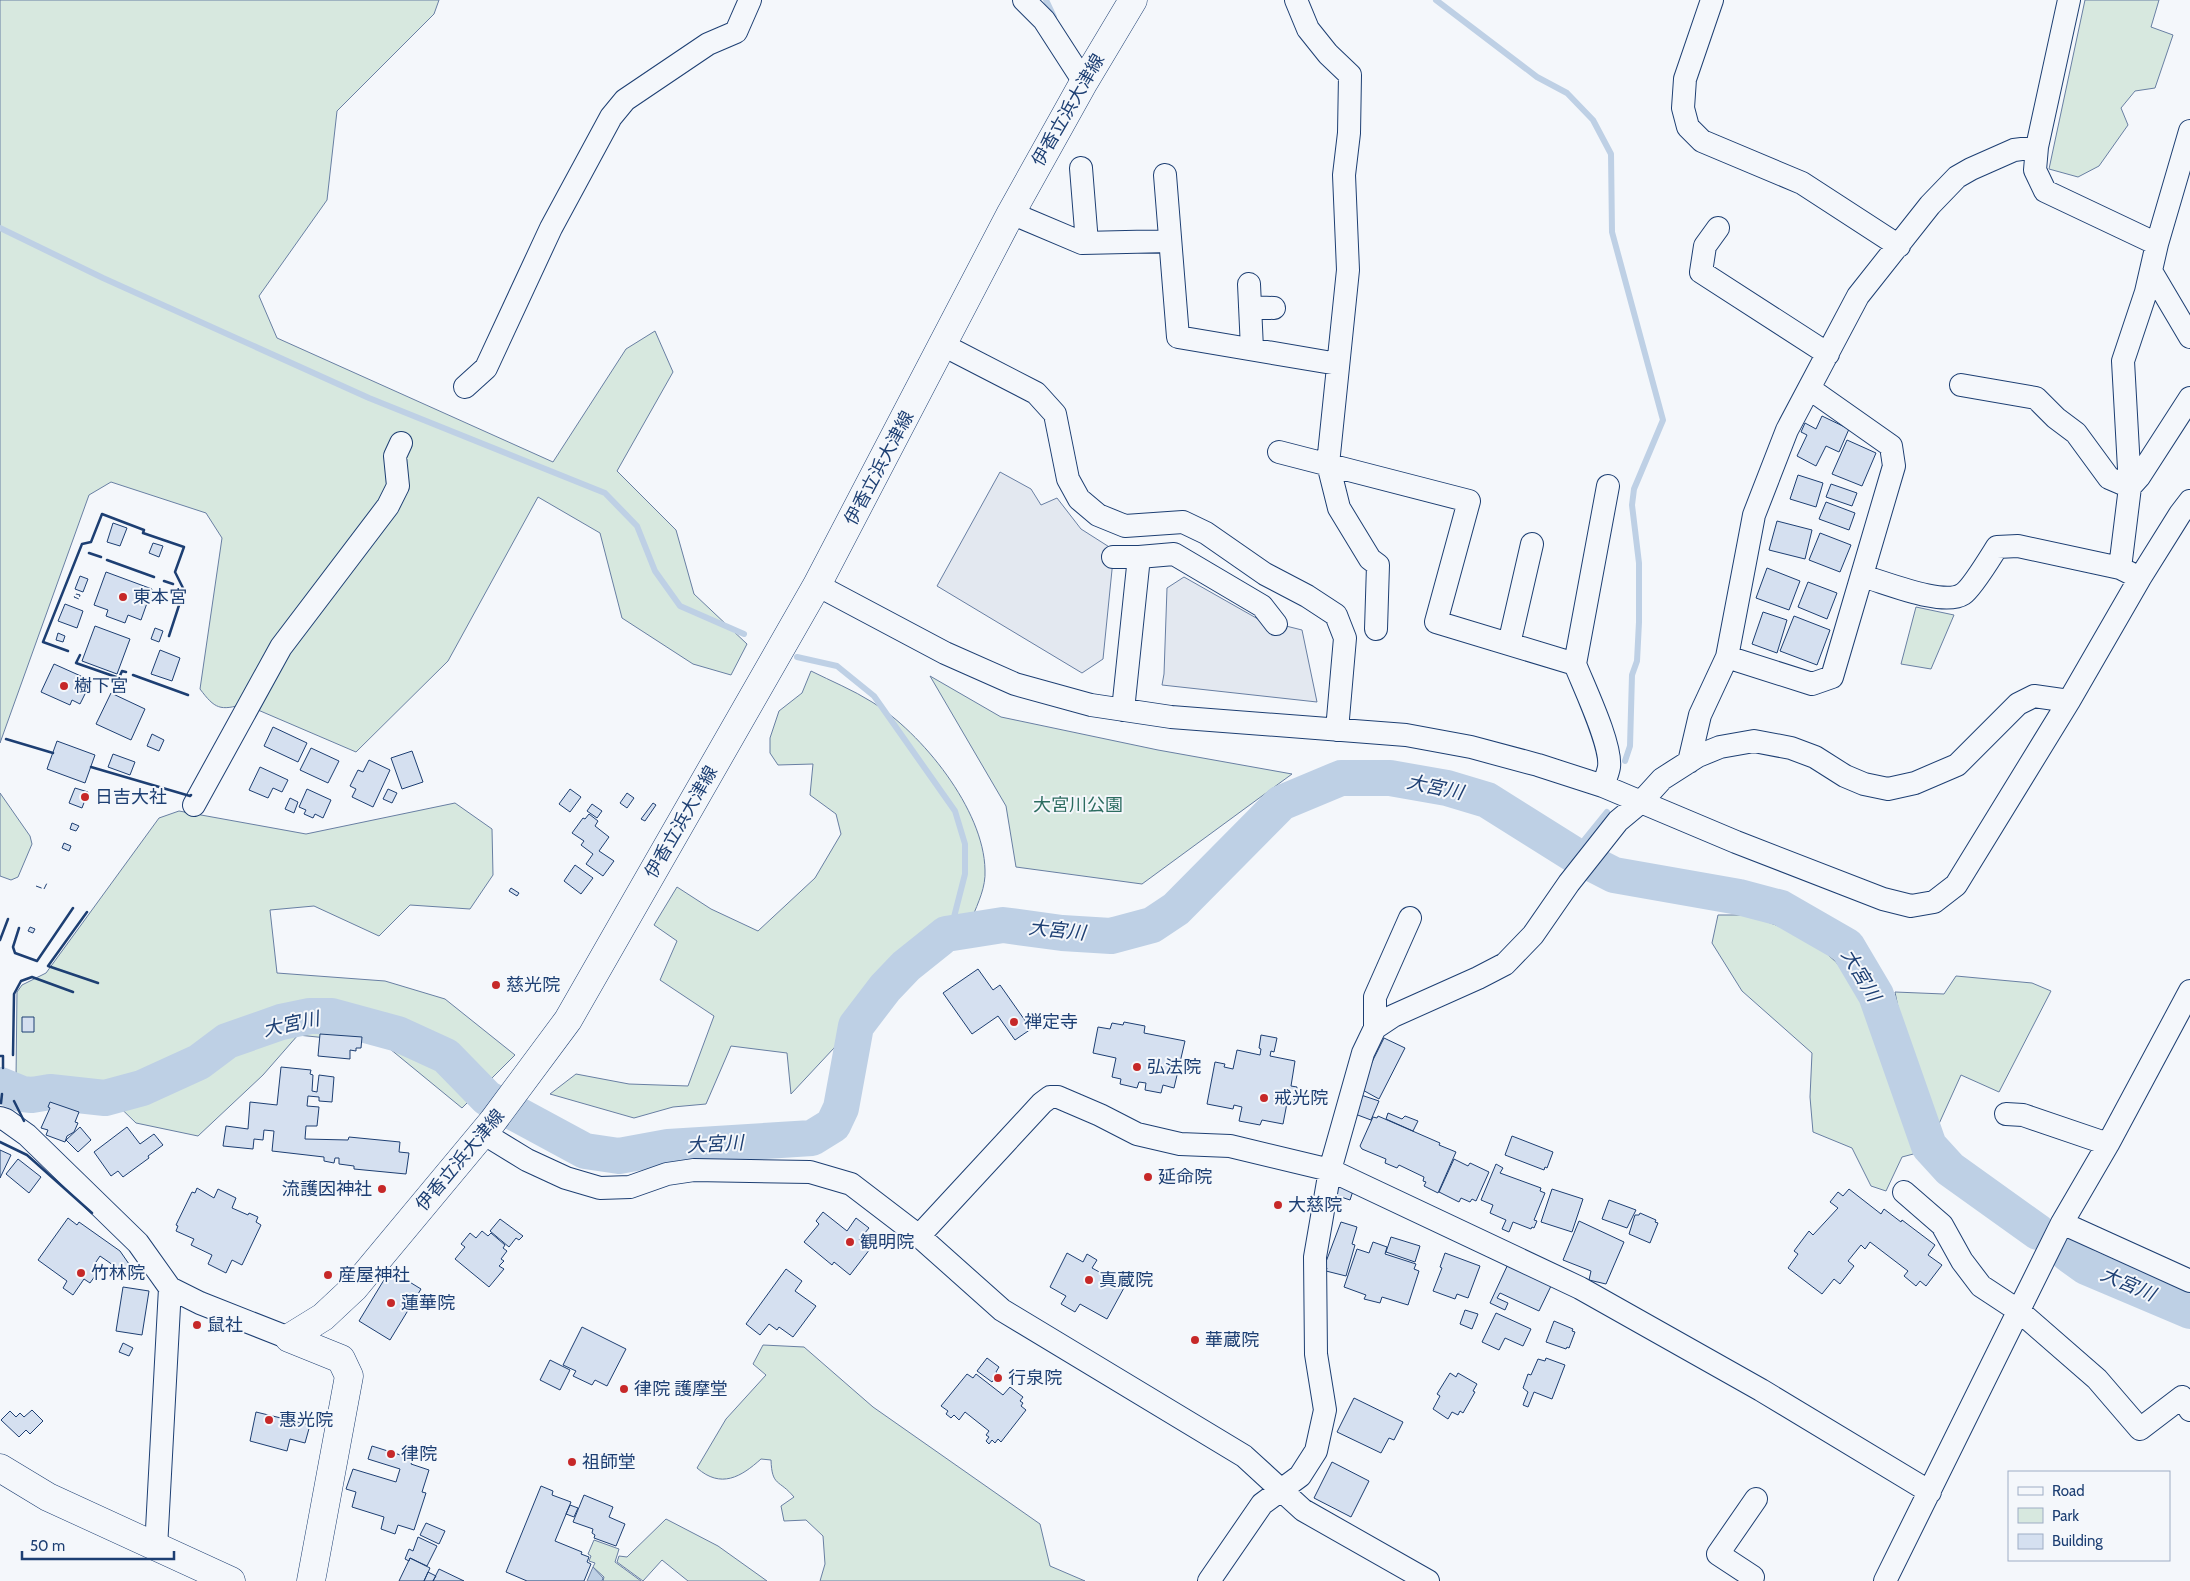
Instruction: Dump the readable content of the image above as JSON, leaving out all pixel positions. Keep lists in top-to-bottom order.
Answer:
{
  "streets": {
    "main road": ["伊香立浜大津線"]
  },
  "water": ["大宮川"],
  "parks": ["大宮川公園"],
  "places": [
    "東本宮",
    "樹下宮",
    "日吉大社",
    "慈光院",
    "禅定寺",
    "弘法院",
    "戒光院",
    "延命院",
    "流護因神社",
    "大慈院",
    "観明院",
    "竹林院",
    "産屋神社",
    "真蔵院",
    "蓮華院",
    "鼠社",
    "華蔵院",
    "行泉院",
    "律院 護摩堂",
    "惠光院",
    "律院",
    "祖師堂"
  ],
  "legend": ["Road", "Park", "Building"],
  "scale_bar": "50 m"
}
